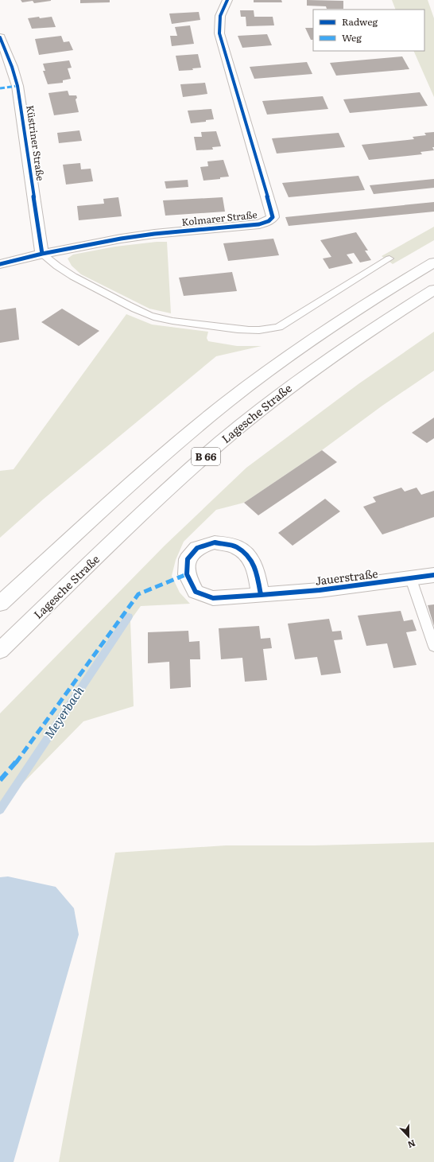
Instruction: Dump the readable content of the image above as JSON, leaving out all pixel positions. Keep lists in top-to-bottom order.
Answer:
{
  "streets": {
    "street": [
      "Küstriner Straße",
      "Kolmarer Straße",
      "Lagesche Straße",
      "B 66",
      "Jauerstraße"
    ]
  },
  "crossings": [
    ["Küstriner Straße", "Kolmarer Straße"]
  ],
  "water": ["Meyerbach"],
  "legend": ["Radweg", "Weg"],
  "north": "bottom"
}
